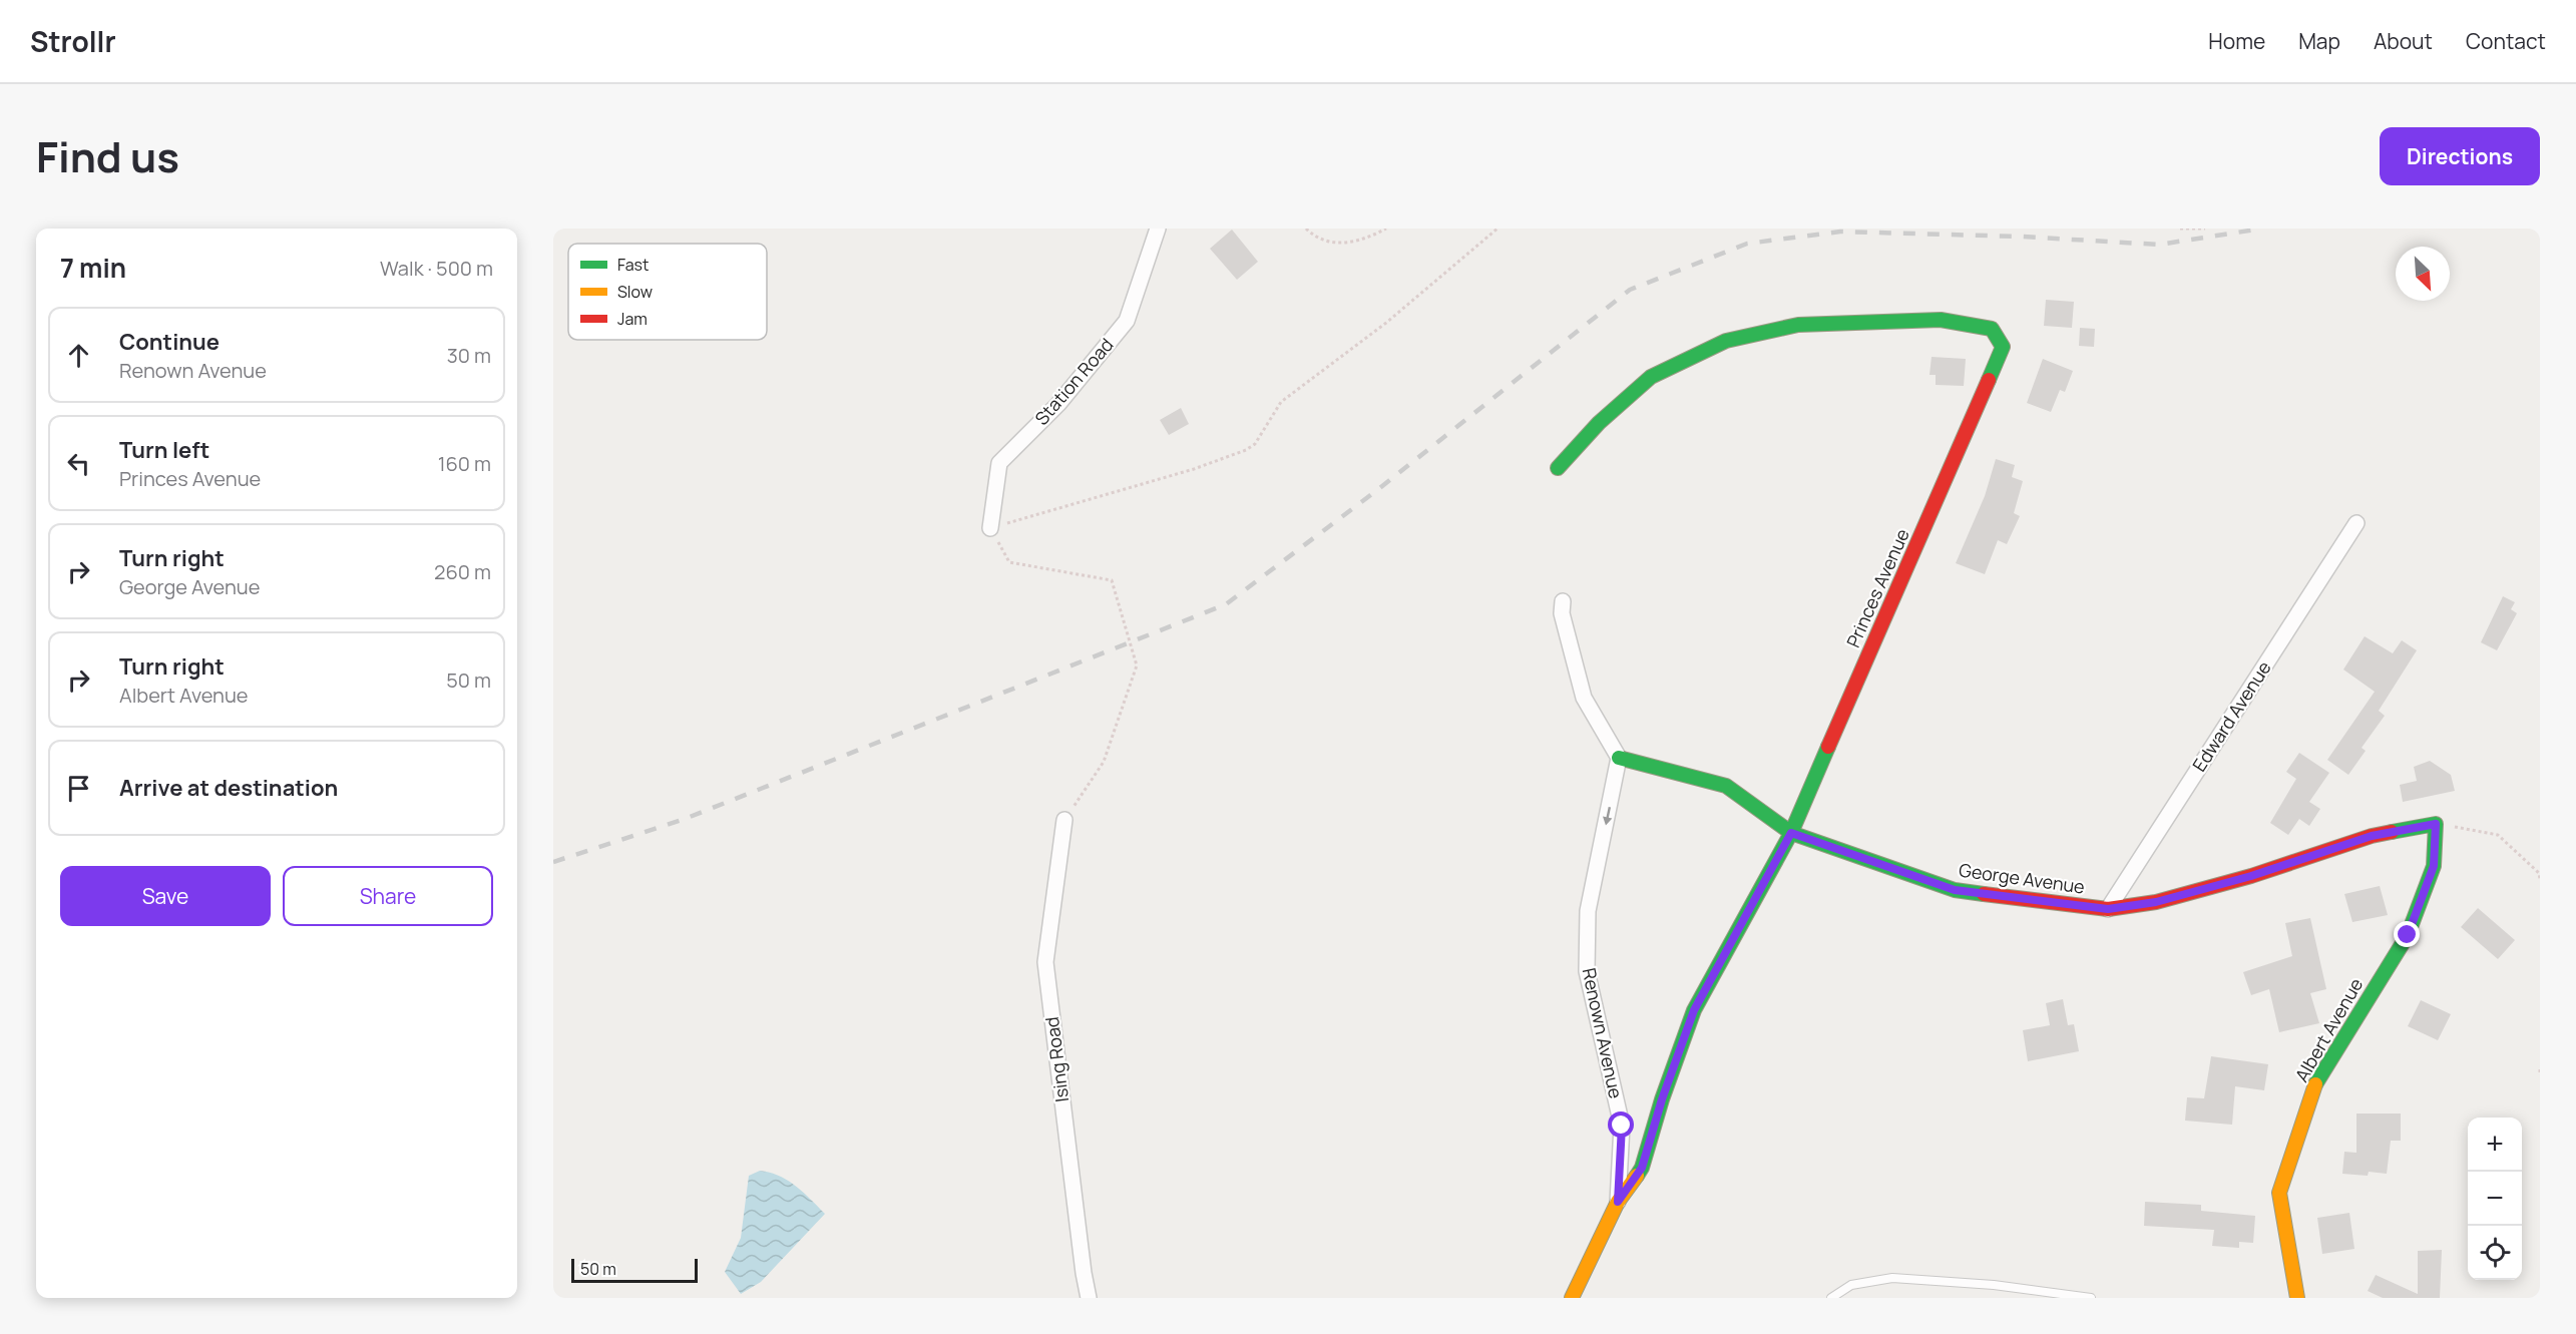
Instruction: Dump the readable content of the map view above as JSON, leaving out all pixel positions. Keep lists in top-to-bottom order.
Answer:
{
  "streets": {
    "street": [
      "Station Road",
      "Princes Avenue",
      "Edward Avenue",
      "George Avenue",
      "Albert Avenue",
      "Renown Avenue",
      "Ising Road"
    ]
  },
  "crossings": [
    ["Princes Avenue", "George Avenue"],
    ["Princes Avenue", "Renown Avenue"],
    ["Edward Avenue", "George Avenue"],
    ["George Avenue", "Albert Avenue"],
    ["George Avenue", "Renown Avenue"]
  ],
  "one_way": ["Renown Avenue"],
  "legend": ["Fast", "Slow", "Jam"],
  "scale_bar": "50 m",
  "north": "bottom right",
  "page": {
    "header": "Strollr",
    "nav": [
      "Home",
      "Map",
      "About",
      "Contact"
    ],
    "title": "Find us",
    "buttons": [
      "Directions",
      ["Save", "Share"]
    ],
    "heading": ["7 min", "Walk · 500 m"],
    "list": [
      ["Continue", "Renown Avenue", "30 m"],
      ["Turn left", "Princes Avenue", "160 m"],
      ["Turn right", "George Avenue", "260 m"],
      ["Turn right", "Albert Avenue", "50 m"],
      "Arrive at destination"
    ],
    "map_buttons": ["+", "−"],
    "scale": "50 m"
  }
}
